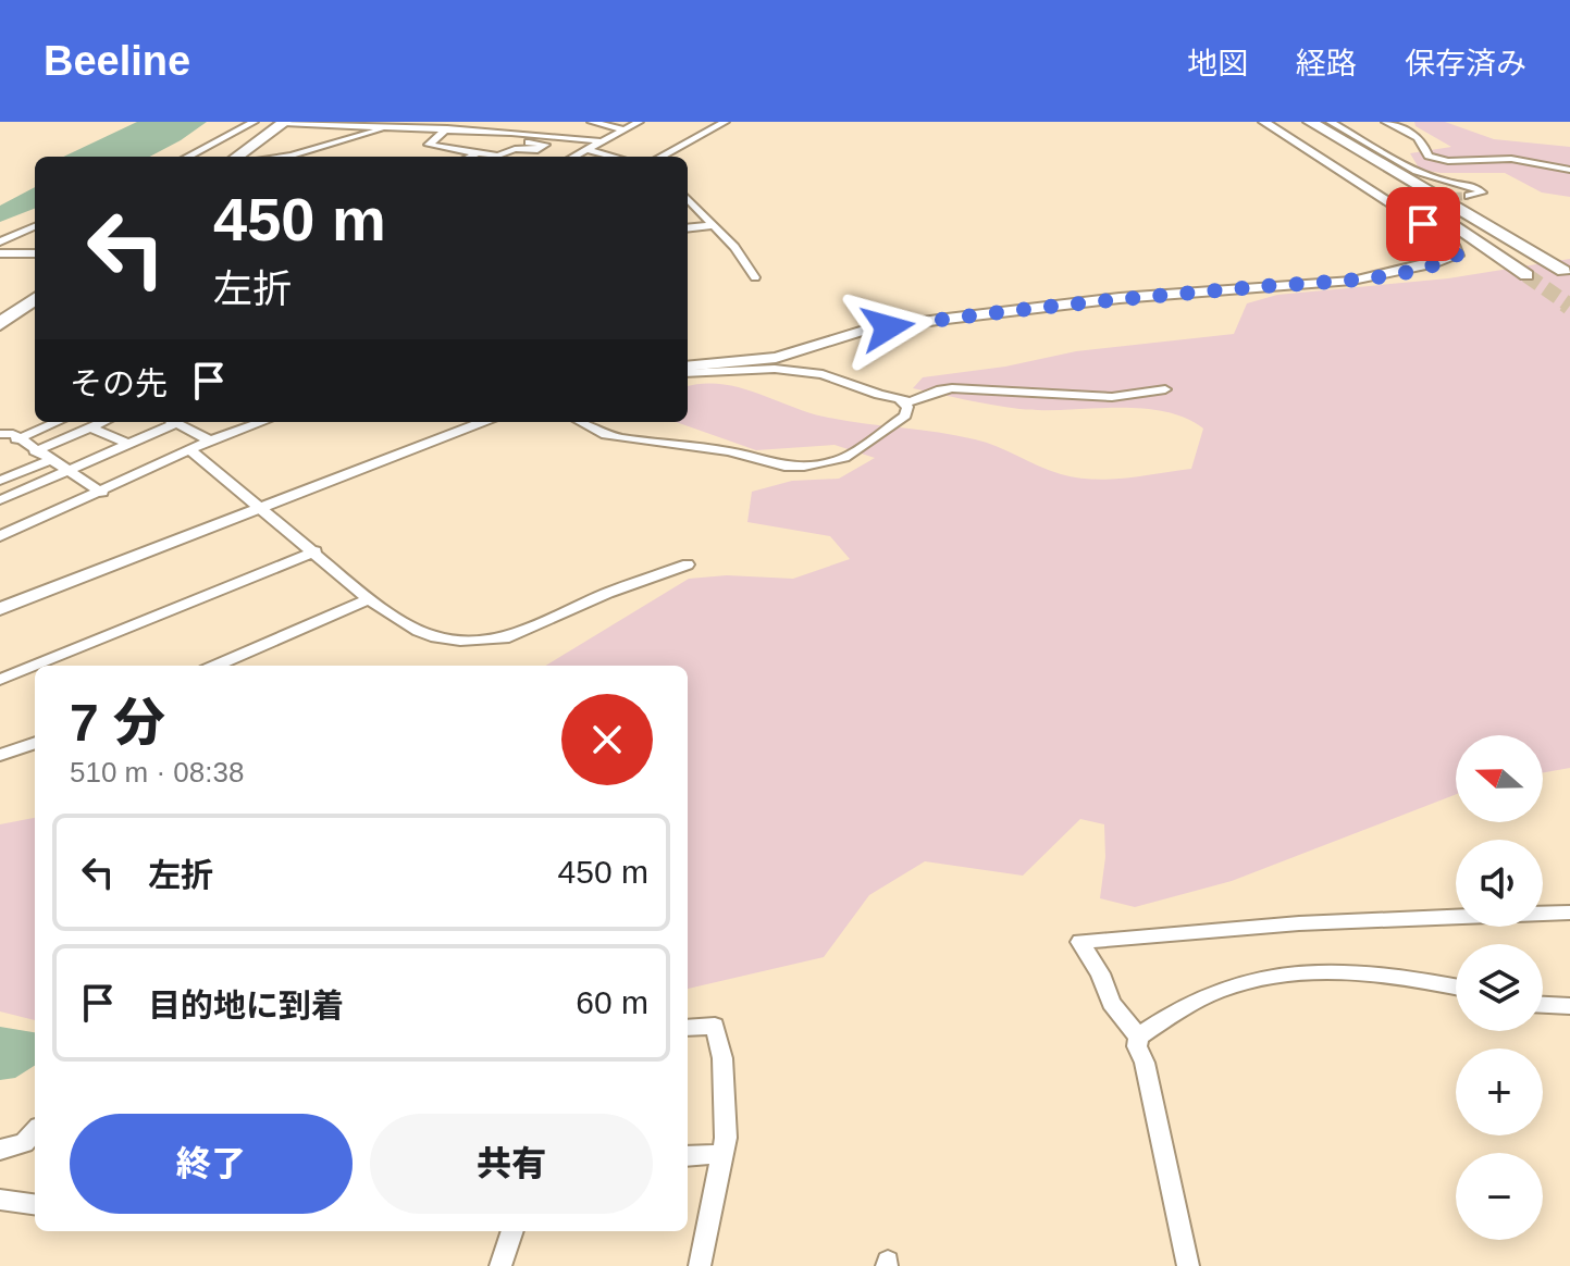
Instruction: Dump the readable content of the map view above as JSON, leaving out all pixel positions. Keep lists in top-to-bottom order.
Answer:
{
  "north": "left",
  "page": {
    "header": "Beeline",
    "nav": ["地図", "経路", "保存済み"],
    "turn": ["450 m", "左折"],
    "then": "その先",
    "heading": ["7 分", "510 m · 08:38"],
    "map_buttons": ["+", "−"],
    "list": [
      {
        "name": "左折",
        "value": "450 m"
      },
      {
        "name": "目的地に到着",
        "value": "60 m"
      }
    ],
    "buttons": ["終了", "共有"]
  }
}
